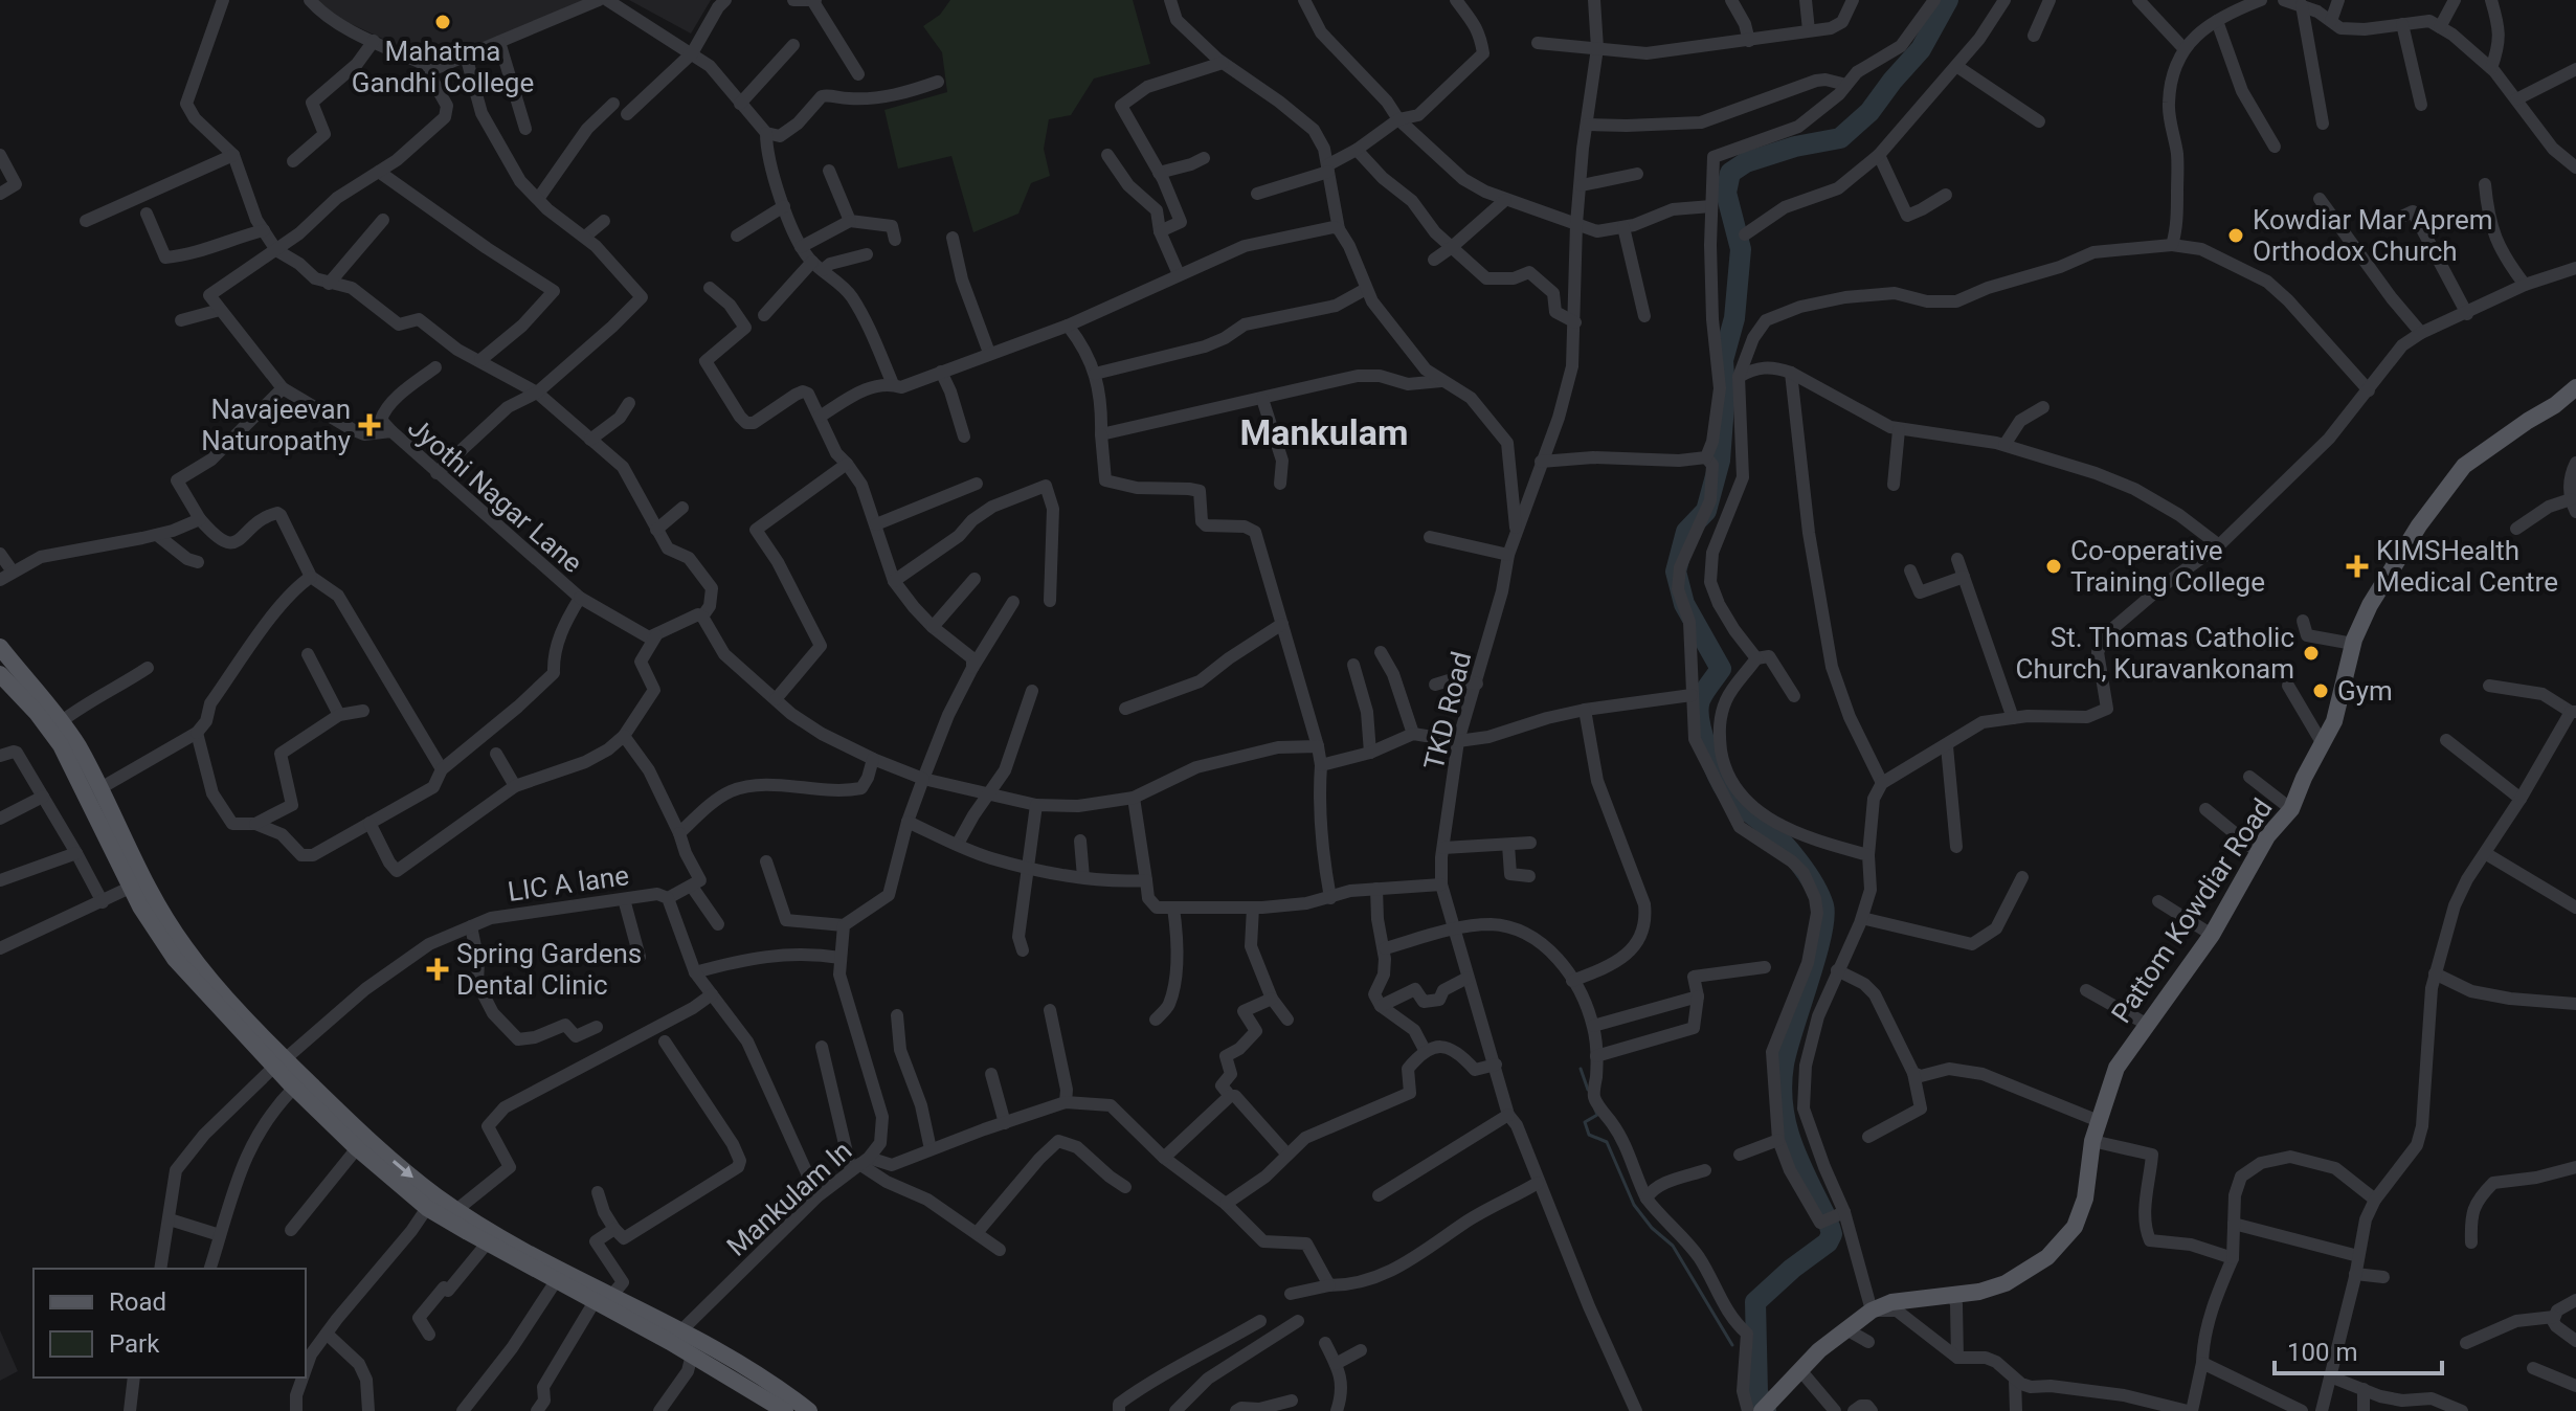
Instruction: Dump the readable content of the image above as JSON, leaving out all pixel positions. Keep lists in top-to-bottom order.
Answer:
{
  "streets": {
    "main road": ["Pattom Kowdiar Road"],
    "street": [
      "Jyothi Nagar Lane",
      "TKD Road",
      "LIC A lane",
      "Mankulam ln"
    ]
  },
  "crossings": [
    ["LIC A lane", "Mankulam ln"]
  ],
  "districts": ["Mankulam"],
  "places": {
    "other": [
      "Mahatma Gandhi College",
      "Kowdiar Mar Aprem Orthodox Church",
      "Co-operative Training College",
      "St. Thomas Catholic Church, Kuravankonam",
      "Gym"
    ],
    "health": ["Navajeevan Naturopathy", "KIMSHealth Medical Centre", "Spring Gardens Dental Clinic"]
  },
  "legend": ["Road", "Park"],
  "scale_bar": "100 m"
}
